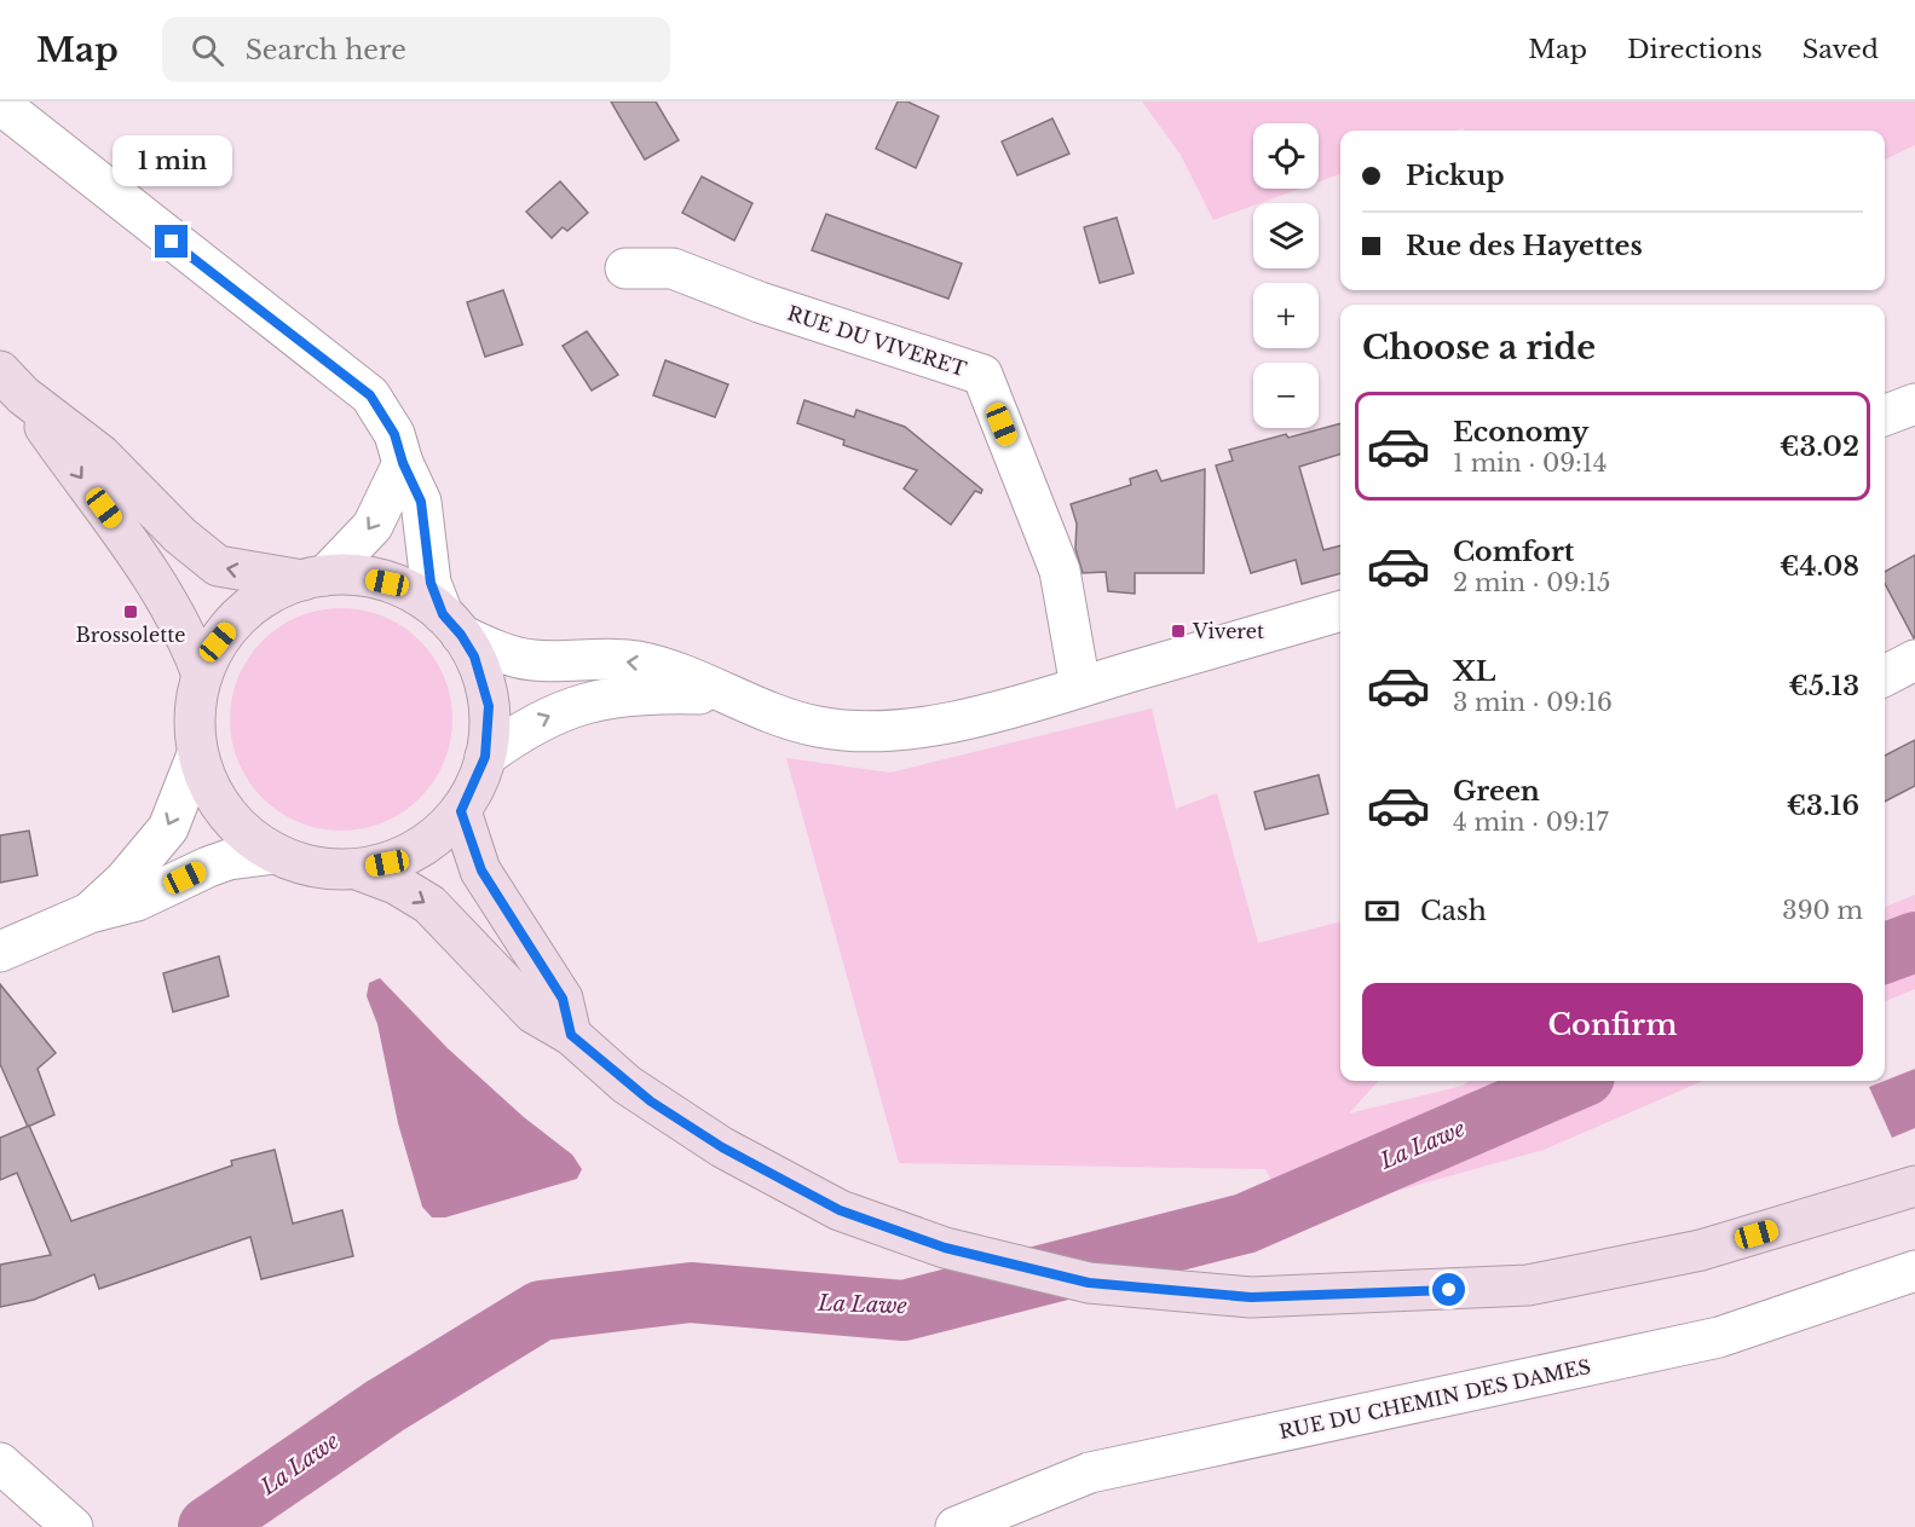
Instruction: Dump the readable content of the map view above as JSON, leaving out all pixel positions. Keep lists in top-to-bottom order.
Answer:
{
  "streets": {
    "street": ["RUE DU VIVERET", "RUE DU CHEMIN DES DAMES"]
  },
  "water": ["La Lawe"],
  "places": {
    "transit": ["Brossolette", "Viveret"]
  },
  "page": {
    "header": "Map",
    "search": "Search here",
    "nav": ["Map", "Directions", "Saved"],
    "map_buttons": ["+", "−"],
    "banner": ["Pickup", "Rue des Hayettes"],
    "bubble": "1 min",
    "heading": "Choose a ride",
    "list": [
      {
        "name": "Economy",
        "note": "1 min · 09:14",
        "value": "€3.02"
      },
      {
        "name": "Comfort",
        "note": "2 min · 09:15",
        "value": "€4.08"
      },
      {
        "name": "XL",
        "note": "3 min · 09:16",
        "value": "€5.13"
      },
      {
        "name": "Green",
        "note": "4 min · 09:17",
        "value": "€3.16"
      }
    ],
    "pay": ["Cash", "390 m"],
    "buttons": "Confirm"
  }
}
